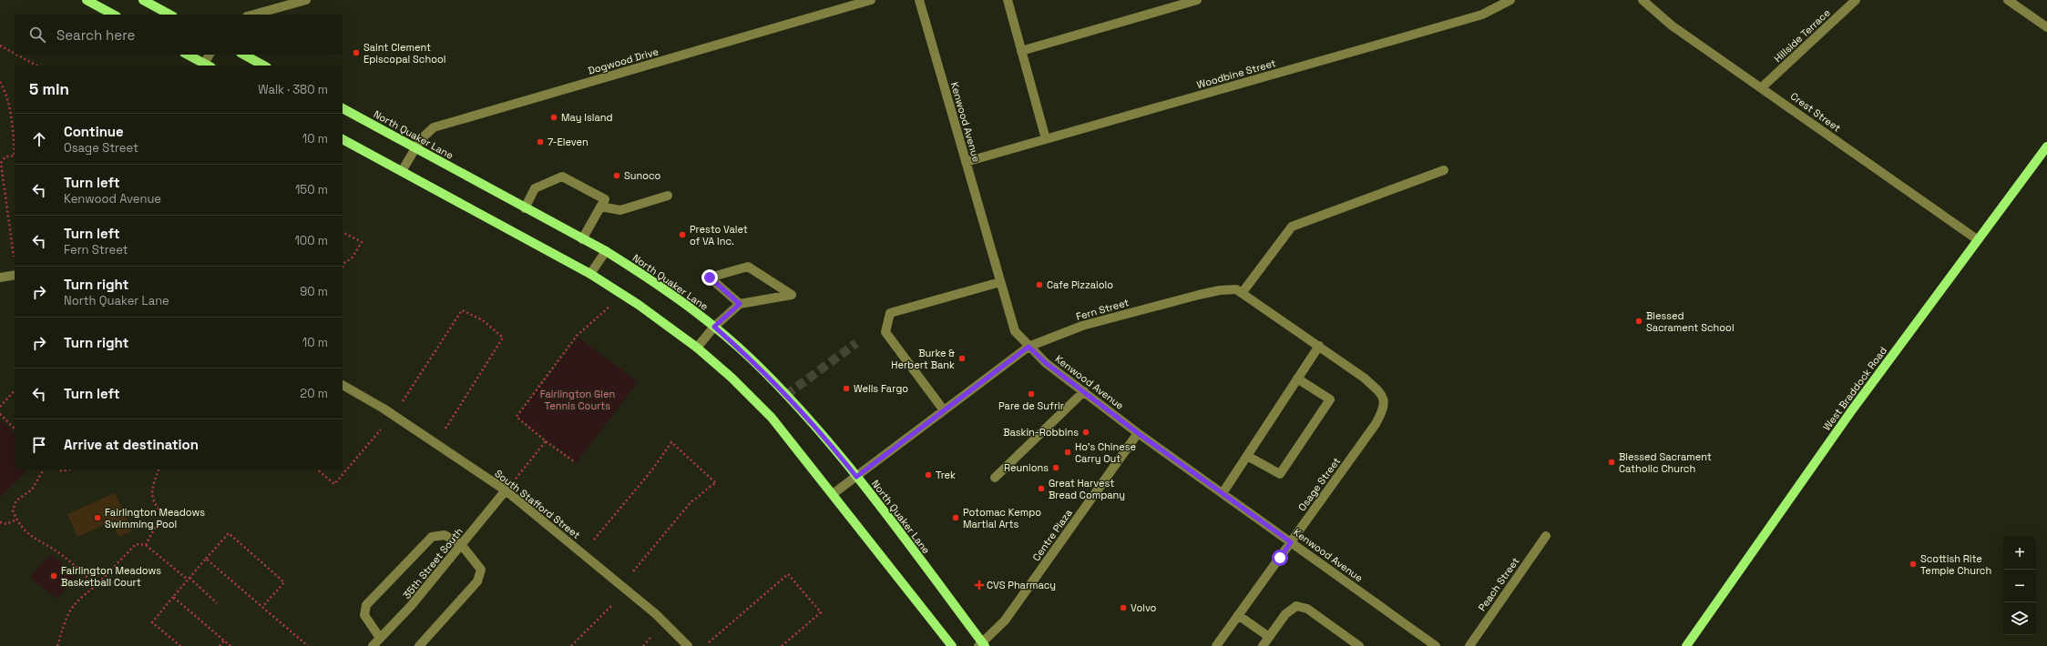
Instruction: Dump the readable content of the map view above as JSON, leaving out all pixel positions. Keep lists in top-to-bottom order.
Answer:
{
  "streets": {
    "main road": ["North Quaker Lane", "West Braddock Road"],
    "street": [
      "Hillside Terrace",
      "Dogwood Drive",
      "Woodbine Street",
      "Crest Street",
      "Kenwood Avenue",
      "Fern Street",
      "Osage Street",
      "South Stafford Street",
      "Centre Plaza",
      "35th Street South",
      "Peach Street"
    ]
  },
  "crossings": [
    ["Hillside Terrace", "Crest Street"],
    ["Dogwood Drive", "North Quaker Lane"],
    ["Woodbine Street", "Kenwood Avenue"],
    ["Crest Street", "West Braddock Road"],
    ["Kenwood Avenue", "Fern Street"],
    ["Kenwood Avenue", "Osage Street"],
    ["Kenwood Avenue", "Centre Plaza"],
    ["North Quaker Lane", "Fern Street"],
    ["North Quaker Lane", "Centre Plaza"],
    ["Fern Street", "Osage Street"],
    ["South Stafford Street", "35th Street South"]
  ],
  "parks": ["Fairlington Glen Tennis Courts"],
  "places": {
    "other": [
      "Saint Clement Episcopal School",
      "May Island",
      "7-Eleven",
      "Sunoco",
      "Presto Valet of VA Inc.",
      "Cafe Pizzaiolo",
      "Blessed Sacrament School",
      "Burke & Herbert Bank",
      "Wells Fargo",
      "Pare de Sufrir",
      "Baskin-Robbins",
      "Ho's Chinese Carry Out",
      "Blessed Sacrament Catholic Church",
      "Reunions",
      "Trek",
      "Great Harvest Bread Company",
      "Fairlington Meadows Swimming Pool",
      "Potomac Kempo Martial Arts",
      "Scottish Rite Temple Church",
      "Fairlington Meadows Basketball Court",
      "Volvo"
    ],
    "health": ["CVS Pharmacy"]
  },
  "page": {
    "search": "Search here",
    "heading": ["5 min", "Walk · 380 m"],
    "list": [
      ["Continue", "Osage Street", "10 m"],
      ["Turn left", "Kenwood Avenue", "150 m"],
      ["Turn left", "Fern Street", "100 m"],
      ["Turn right", "North Quaker Lane", "90 m"],
      ["Turn right", "10 m"],
      ["Turn left", "20 m"],
      "Arrive at destination"
    ],
    "map_buttons": ["+", "−"]
  }
}
